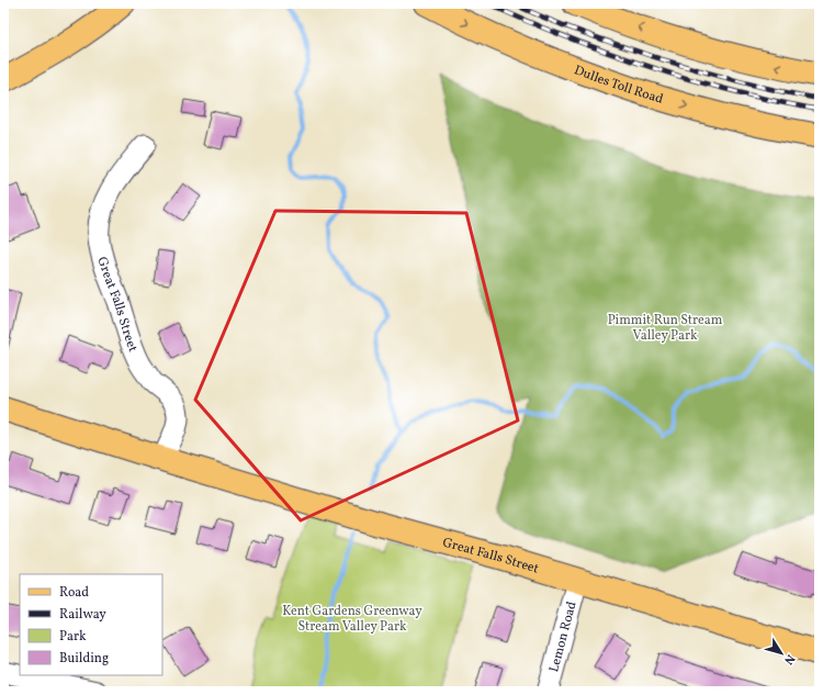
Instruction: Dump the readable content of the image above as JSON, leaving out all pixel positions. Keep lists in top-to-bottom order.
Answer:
{
  "streets": {
    "main road": ["Dulles Toll Road", "Great Falls Street"],
    "street": ["Lemon Road"]
  },
  "crossings": [
    ["Great Falls Street", "Lemon Road"]
  ],
  "parks": ["Pimmit Run Stream Valley Park", "Kent Gardens Greenway Stream Valley Park"],
  "legend": [
    "Road",
    "Railway",
    "Park",
    "Building"
  ],
  "north": "bottom right"
}
